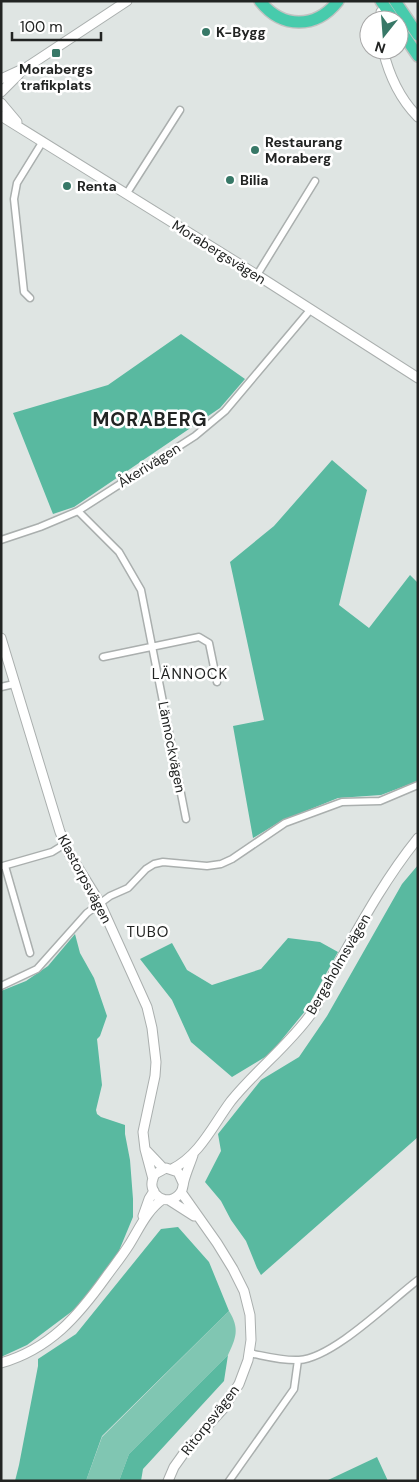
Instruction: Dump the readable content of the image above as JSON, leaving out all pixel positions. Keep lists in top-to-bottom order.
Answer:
{
  "streets": {
    "street": [
      "Morabergsvägen",
      "Åkerivägen",
      "Lännockvägen",
      "Klastorpsvägen",
      "Bergaholmsvägen",
      "Ritorpsvägen"
    ]
  },
  "crossings": [
    ["Morabergsvägen", "Åkerivägen"],
    ["Åkerivägen", "Lännockvägen"],
    ["Klastorpsvägen", "Bergaholmsvägen"],
    ["Klastorpsvägen", "Ritorpsvägen"],
    ["Bergaholmsvägen", "Ritorpsvägen"]
  ],
  "districts": ["MORABERG", "LÄNNOCK", "TUBO"],
  "places": {
    "other": [
      "K-Bygg",
      "Restaurang Moraberg",
      "Bilia",
      "Renta"
    ],
    "transit": ["Morabergs trafikplats"]
  },
  "scale_bar": "100 m",
  "north": "bottom"
}
